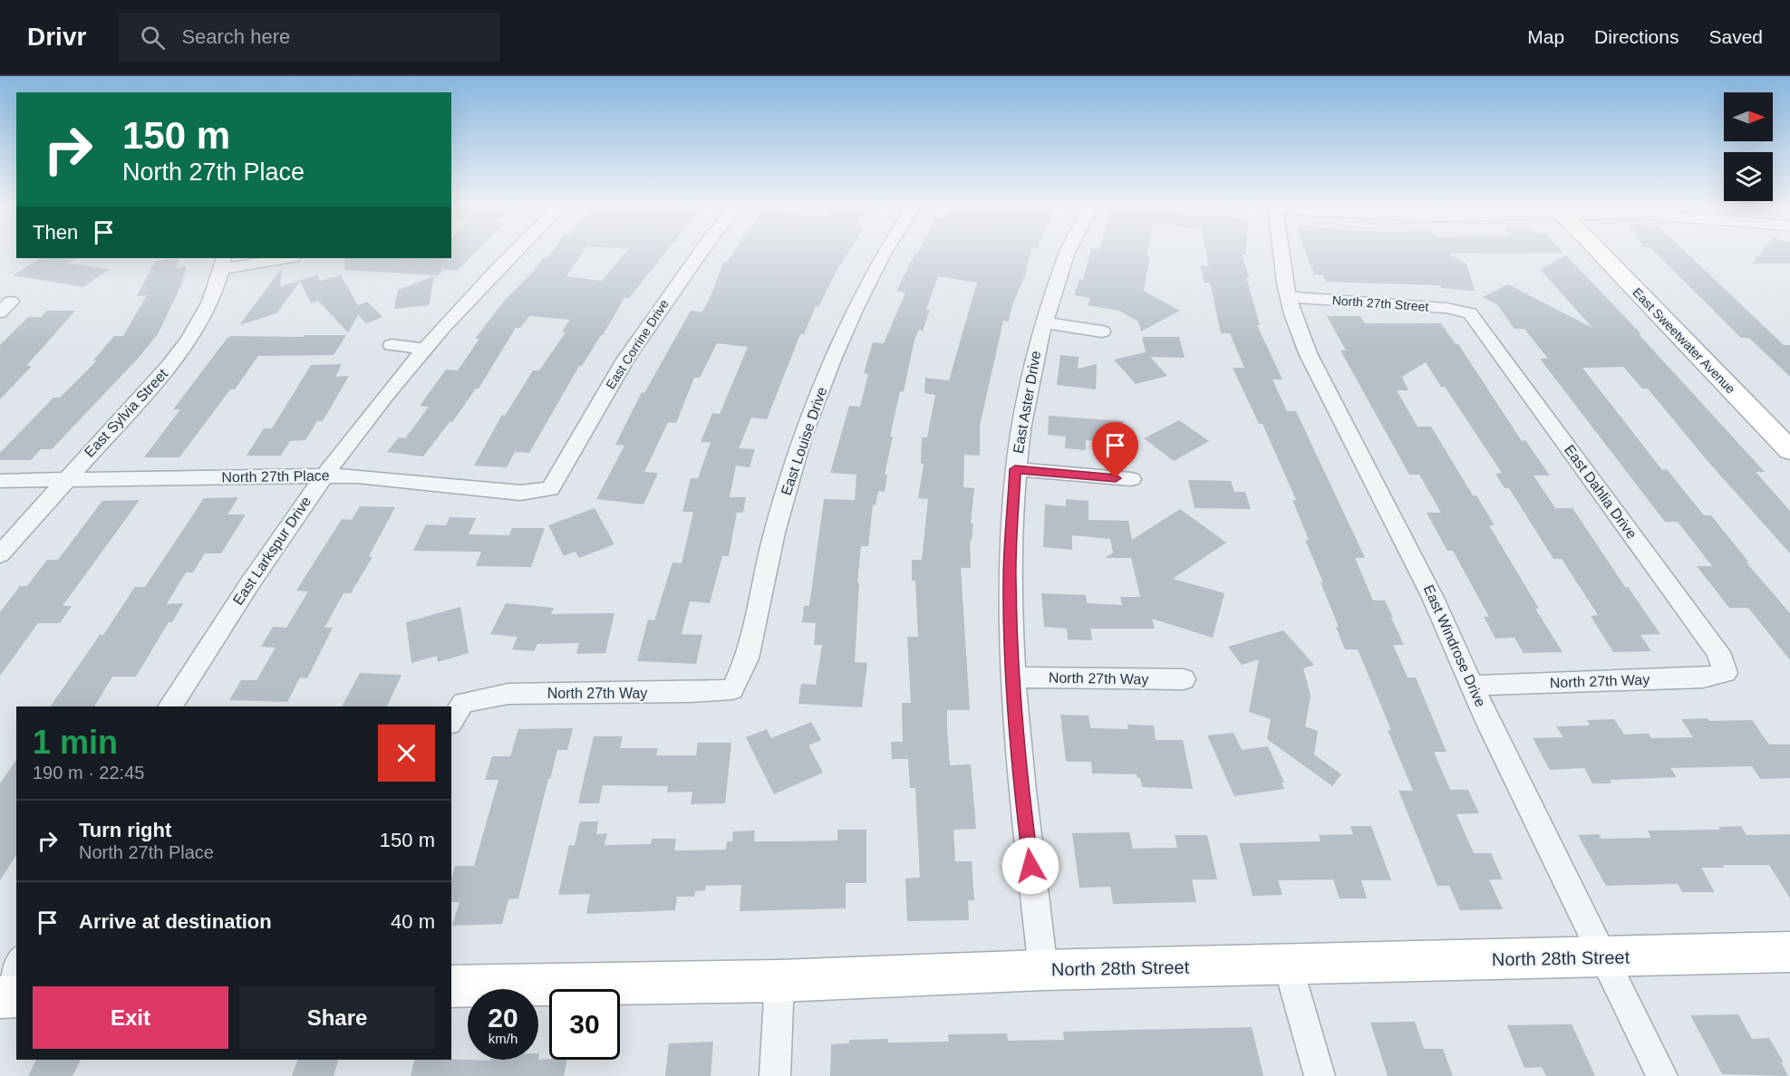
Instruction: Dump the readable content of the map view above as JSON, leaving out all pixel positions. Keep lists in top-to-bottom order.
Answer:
{
  "streets": {
    "street": [
      "North 27th Street",
      "East Sweetwater Avenue",
      "East Corrine Drive",
      "East Aster Drive",
      "East Sylvia Street",
      "East Louise Drive",
      "North 27th Place",
      "East Dahlia Drive",
      "East Larkspur Drive",
      "East Windrose Drive",
      "North 27th Way",
      "North 28th Street"
    ]
  },
  "crossings": [
    ["North 27th Street", "East Dahlia Drive"],
    ["North 27th Street", "East Windrose Drive"],
    ["East Corrine Drive", "North 27th Place"],
    ["East Aster Drive", "North 27th Way"],
    ["East Aster Drive", "North 28th Street"],
    ["East Sylvia Street", "North 27th Place"],
    ["East Louise Drive", "North 27th Way"],
    ["North 27th Place", "East Larkspur Drive"],
    ["East Dahlia Drive", "North 27th Way"],
    ["East Windrose Drive", "North 27th Way"],
    ["East Windrose Drive", "North 28th Street"]
  ],
  "north": "right",
  "page": {
    "header": "Drivr",
    "search": "Search here",
    "nav": ["Map", "Directions", "Saved"],
    "turn": ["150 m", "North 27th Place"],
    "then": "Then",
    "heading": ["1 min", "190 m · 22:45"],
    "list": [
      {
        "name": "Turn right",
        "note": "North 27th Place",
        "value": "150 m"
      },
      {
        "name": "Arrive at destination",
        "value": "40 m"
      }
    ],
    "buttons": ["Exit", "Share"],
    "speed": "20 km/h",
    "limit": "30"
  }
}
